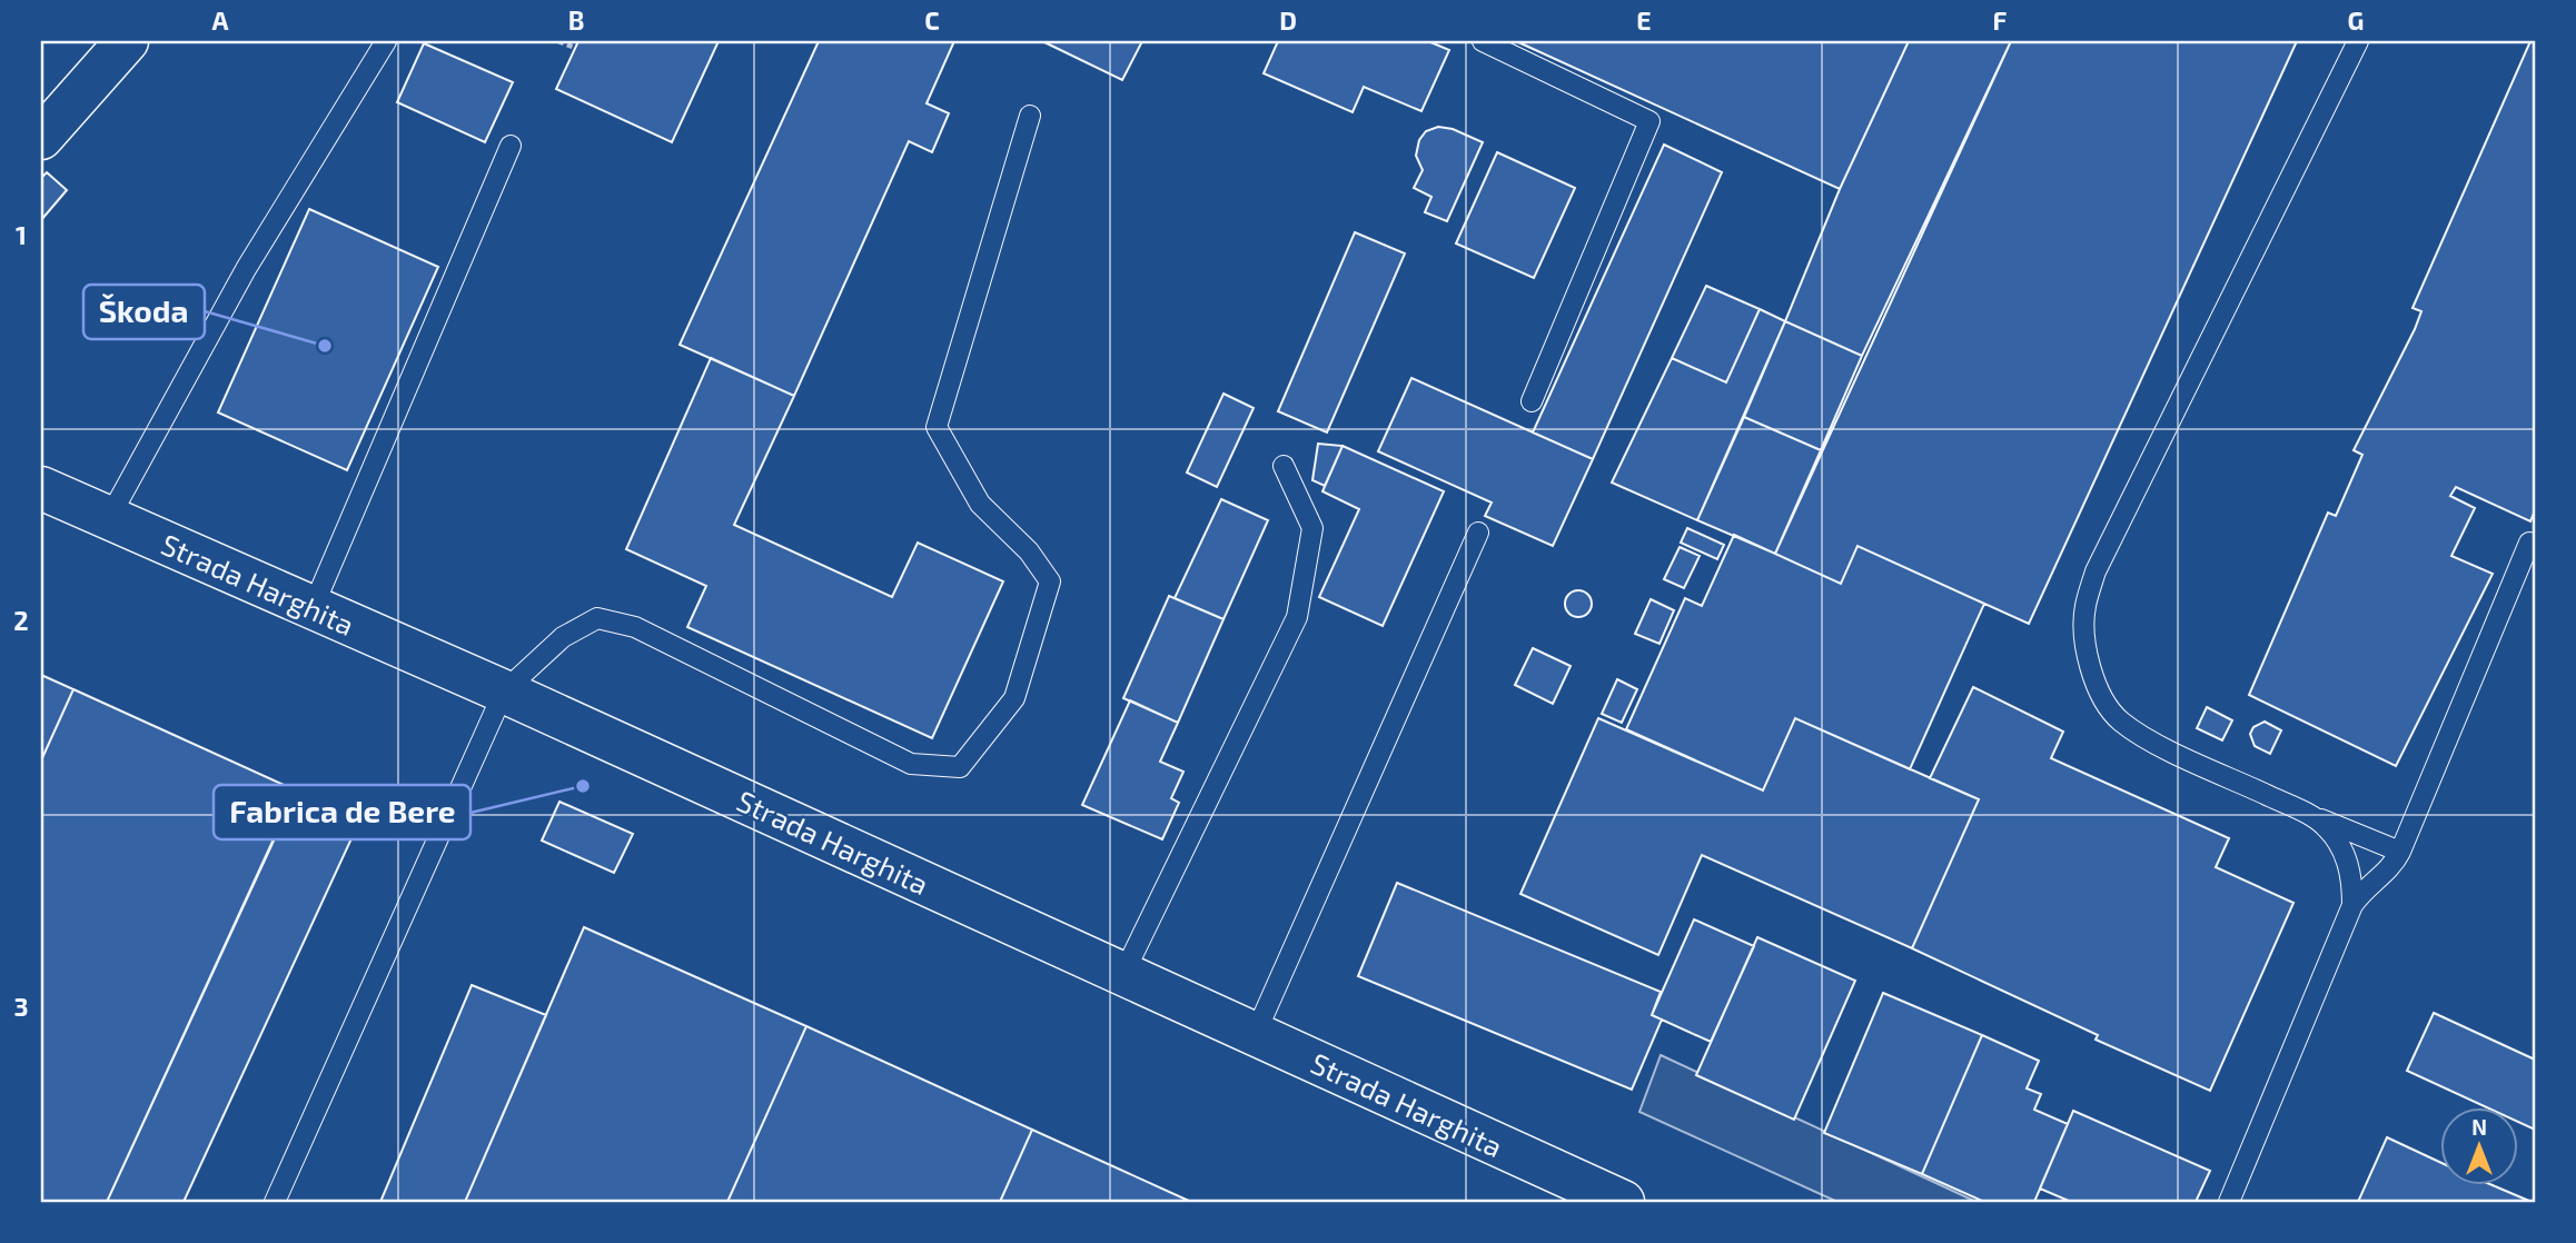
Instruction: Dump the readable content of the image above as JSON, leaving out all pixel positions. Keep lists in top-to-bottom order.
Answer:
{
  "streets": {
    "main road": ["Strada Harghita"]
  },
  "places": ["Škoda", "Fabrica de Bere"],
  "north": "top",
  "grid": {
    "columns": [
      "A",
      "B",
      "C",
      "D",
      "E",
      "F",
      "G"
    ],
    "rows": ["1", "2", "3"]
  }
}
